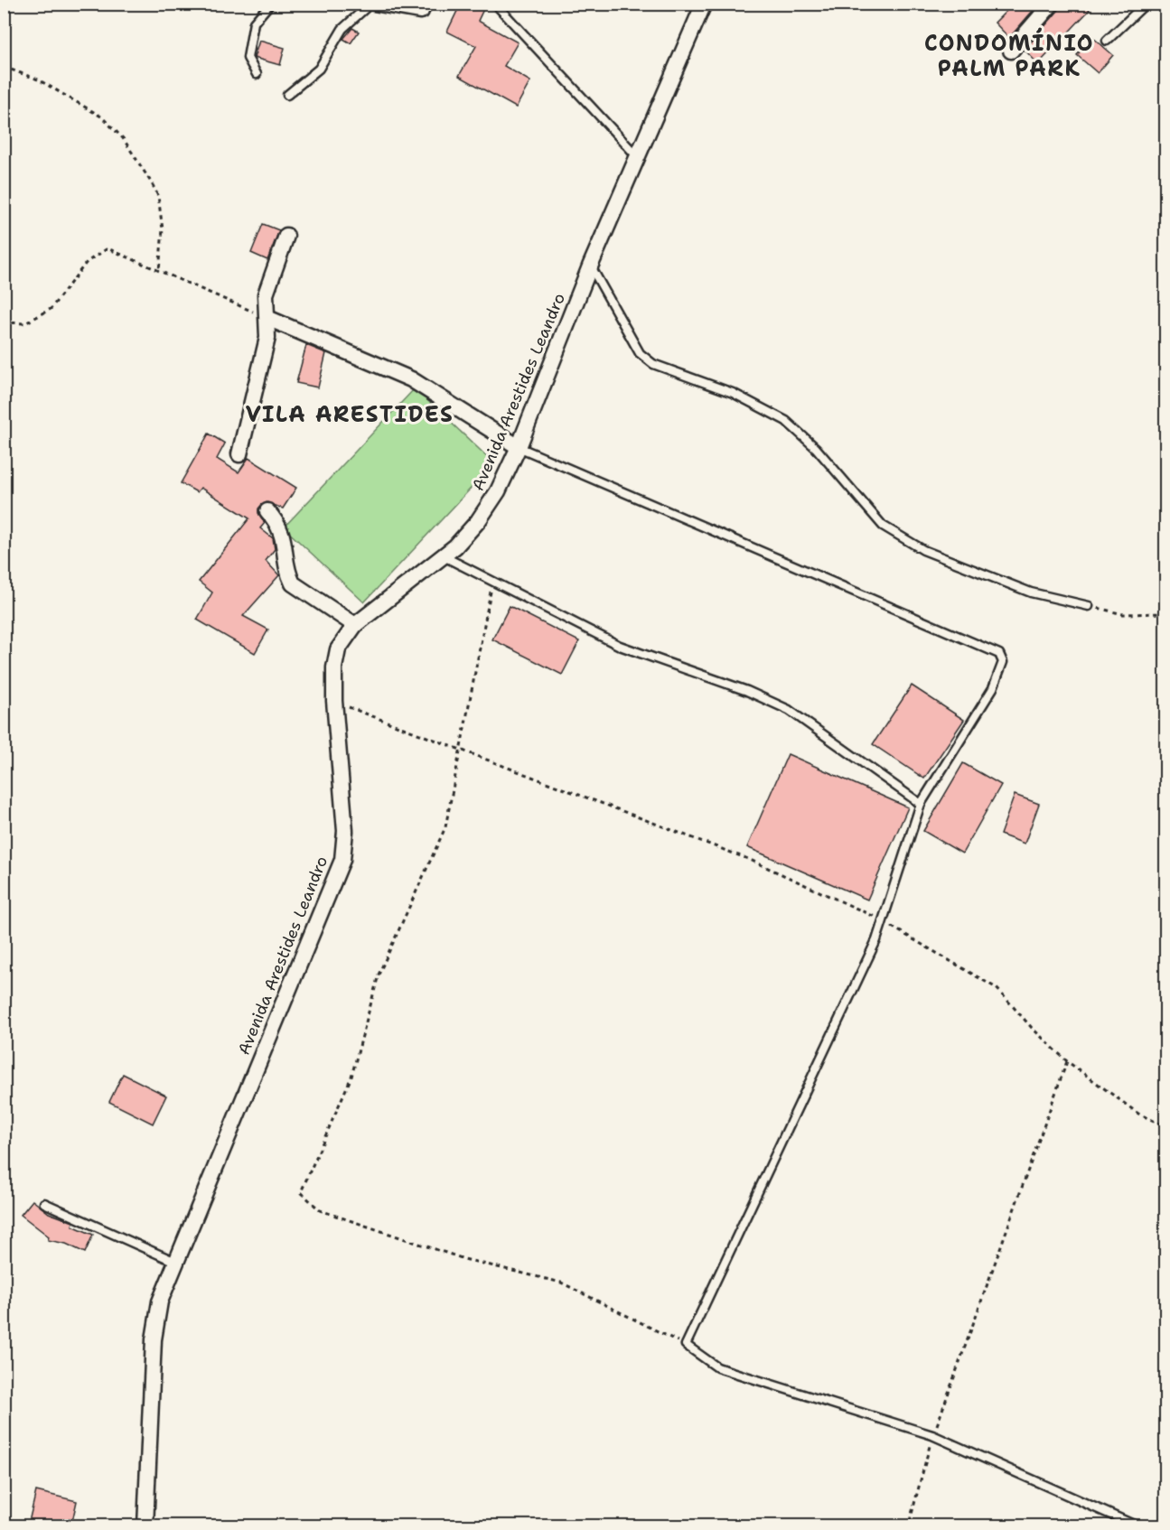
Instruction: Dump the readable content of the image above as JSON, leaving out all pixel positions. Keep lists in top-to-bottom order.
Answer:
{
  "streets": {
    "street": ["Avenida Arestides Leandro"]
  },
  "districts": ["CONDOMÍNIO PALM PARK", "VILA ARESTIDES"]
}
